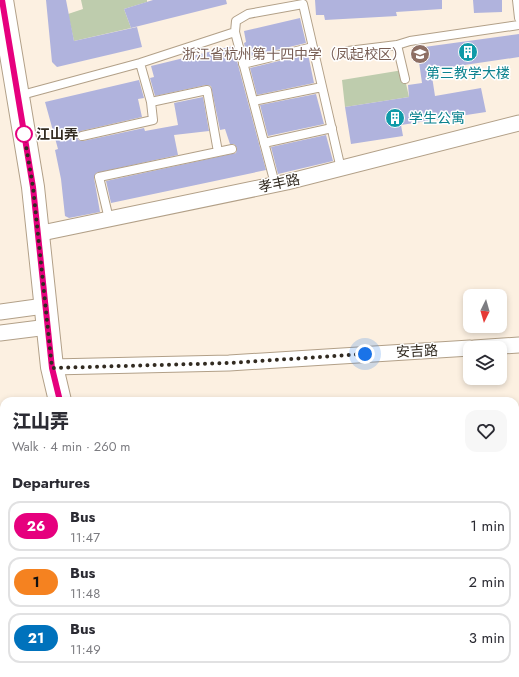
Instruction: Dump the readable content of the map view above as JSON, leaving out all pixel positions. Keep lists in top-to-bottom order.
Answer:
{
  "streets": {
    "street": ["孝丰路", "安吉路"]
  },
  "places": {
    "building": ["第三教学大楼", "学生公寓"],
    "school or university": ["浙江省杭州第十四中学（凤起校区）"],
    "other": ["江山弄"]
  },
  "lines": ["bus line 26"],
  "north": "bottom",
  "page": {
    "heading": [
      ["江山弄", "Walk · 4 min · 260 m"],
      "Departures"
    ],
    "list": [
      {
        "mark": "26",
        "name": "Bus",
        "note": "11:47",
        "value": "1 min"
      },
      {
        "mark": "1",
        "name": "Bus",
        "note": "11:48",
        "value": "2 min"
      },
      {
        "mark": "21",
        "name": "Bus",
        "note": "11:49",
        "value": "3 min"
      }
    ]
  }
}
